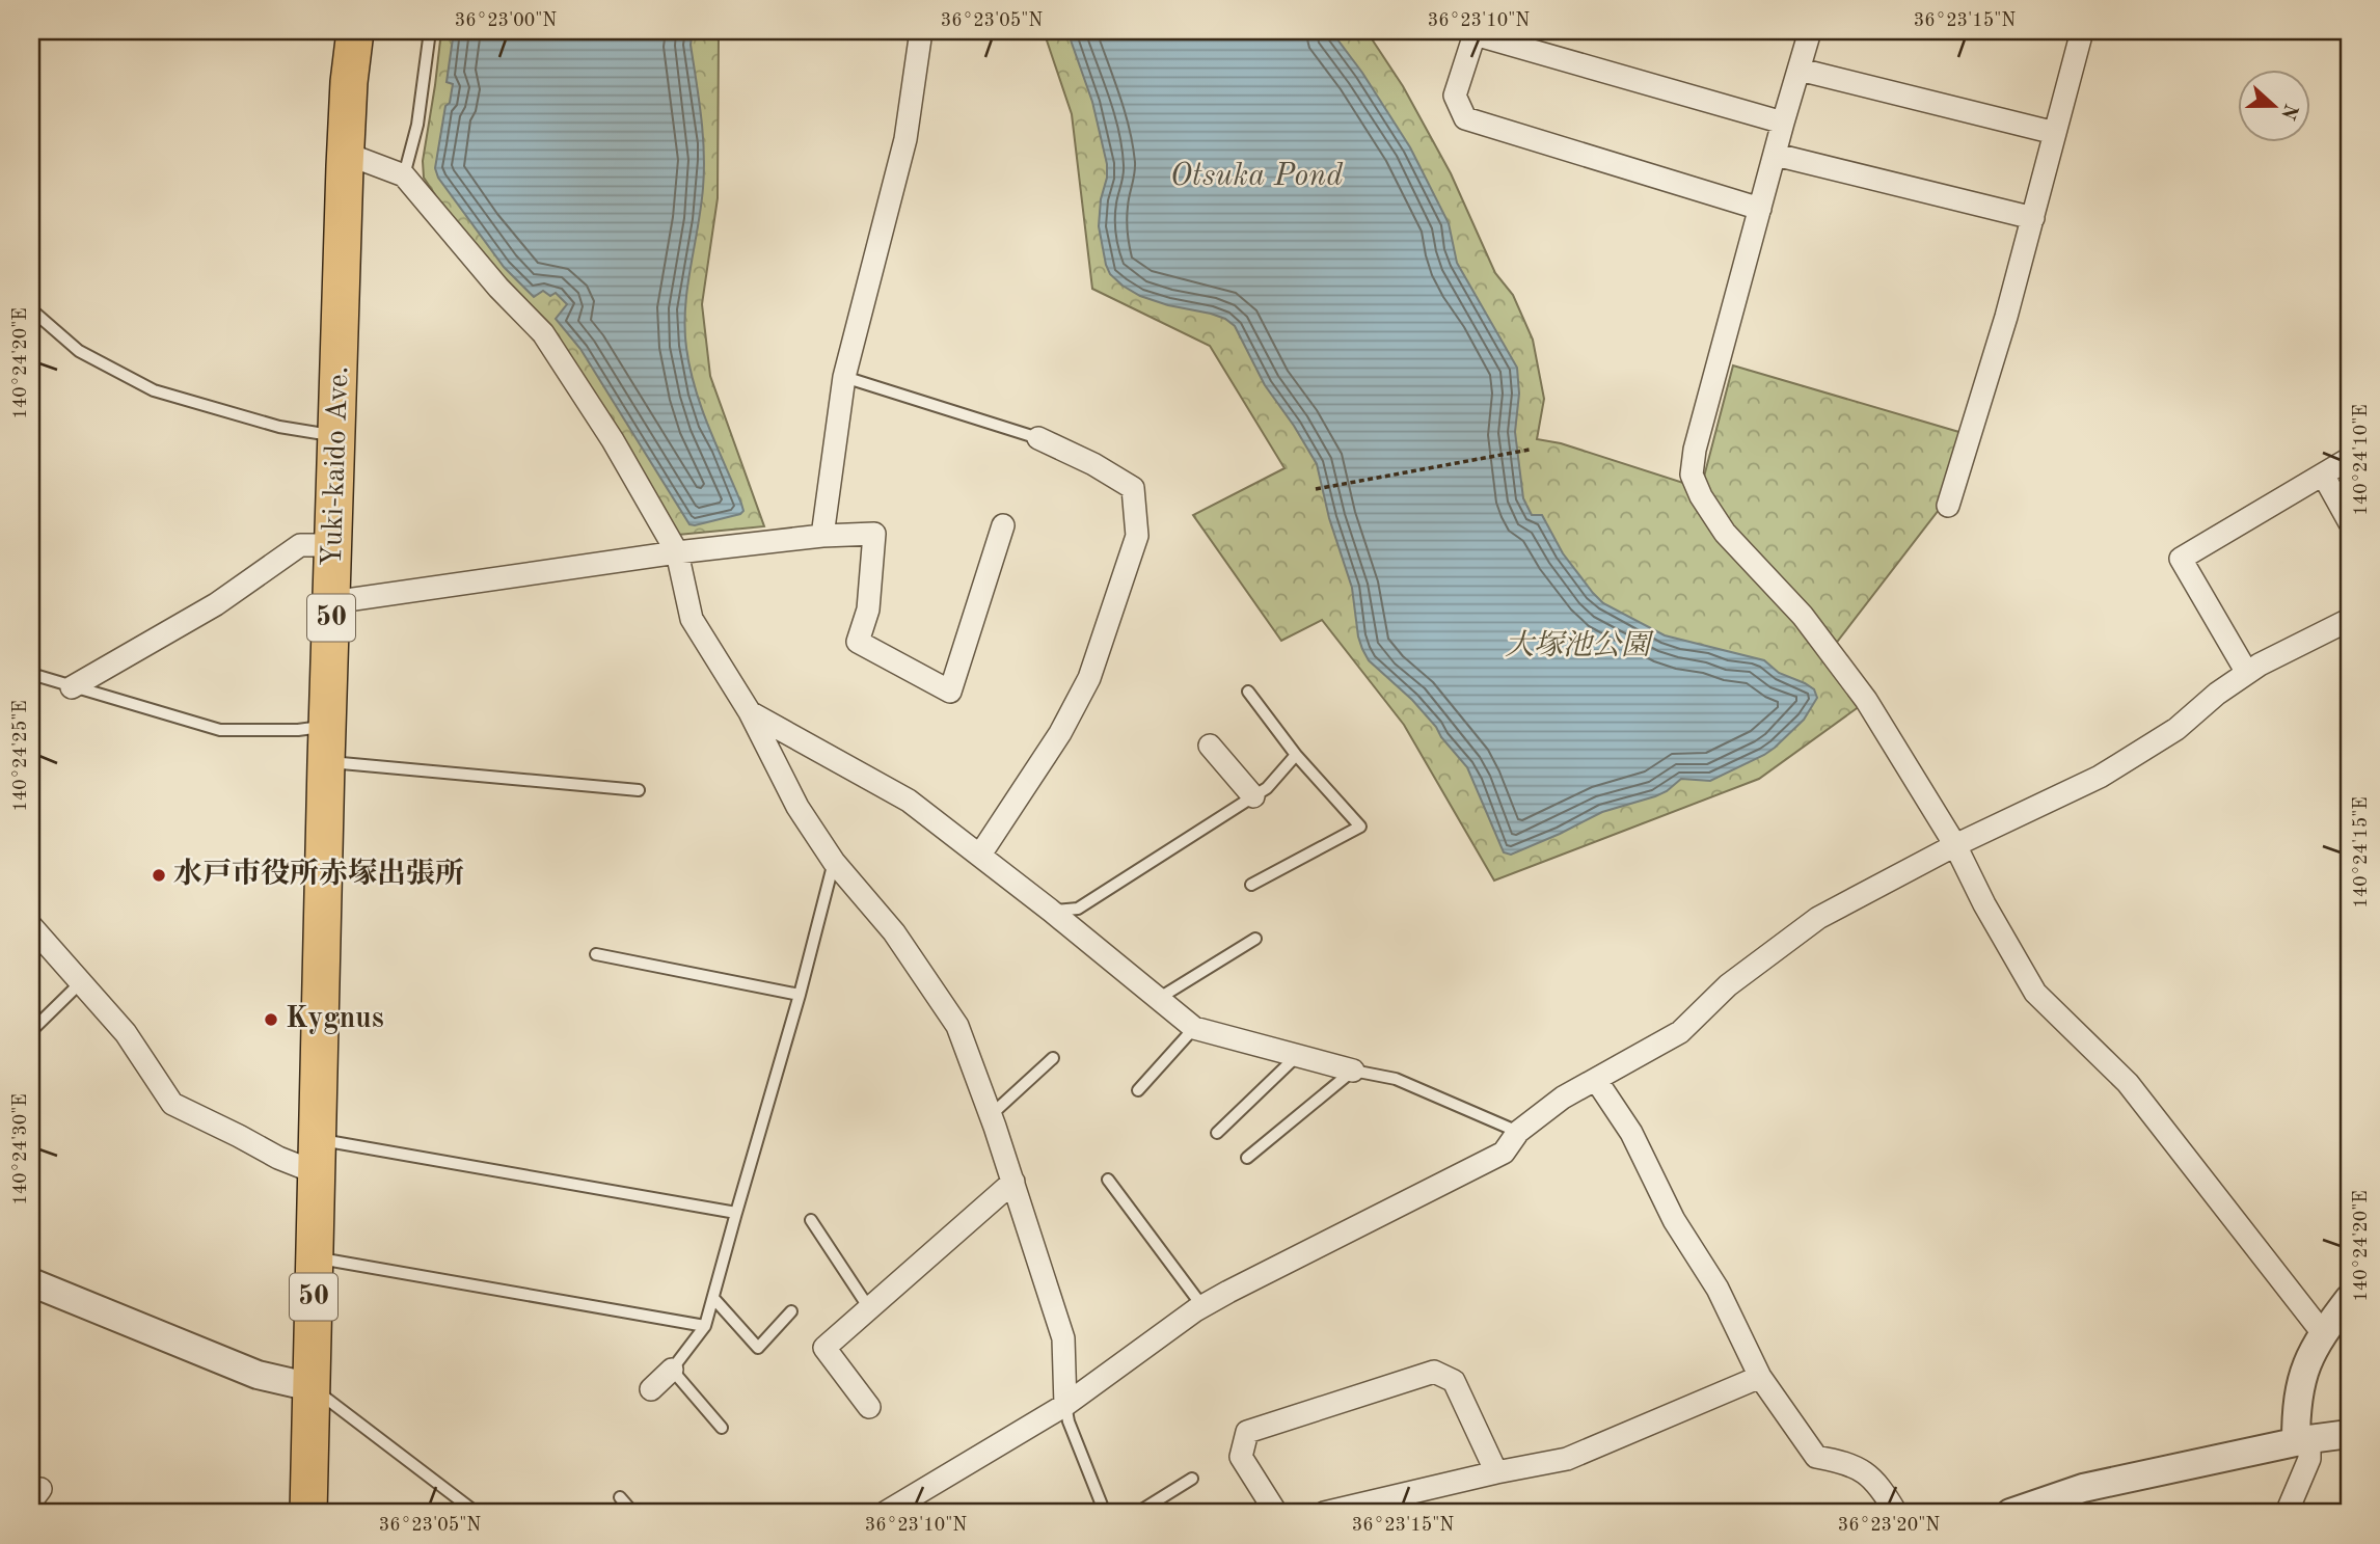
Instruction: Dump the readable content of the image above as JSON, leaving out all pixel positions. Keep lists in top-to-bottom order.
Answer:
{
  "streets": {
    "highway": ["Yuki-kaido Ave.", "50"]
  },
  "water": ["Otsuka Pond"],
  "parks": ["大塚池公園"],
  "places": ["水戸市役所赤塚出張所", "Kygnus"],
  "north": "right",
  "coordinates": [
    "36°23'00\"N",
    "36°23'05\"N",
    "36°23'10\"N",
    "36°23'15\"N",
    "140°24'20\"E",
    "140°24'10\"E",
    "140°24'25\"E",
    "140°24'15\"E",
    "140°24'30\"E",
    "36°23'20\"N"
  ]
}
